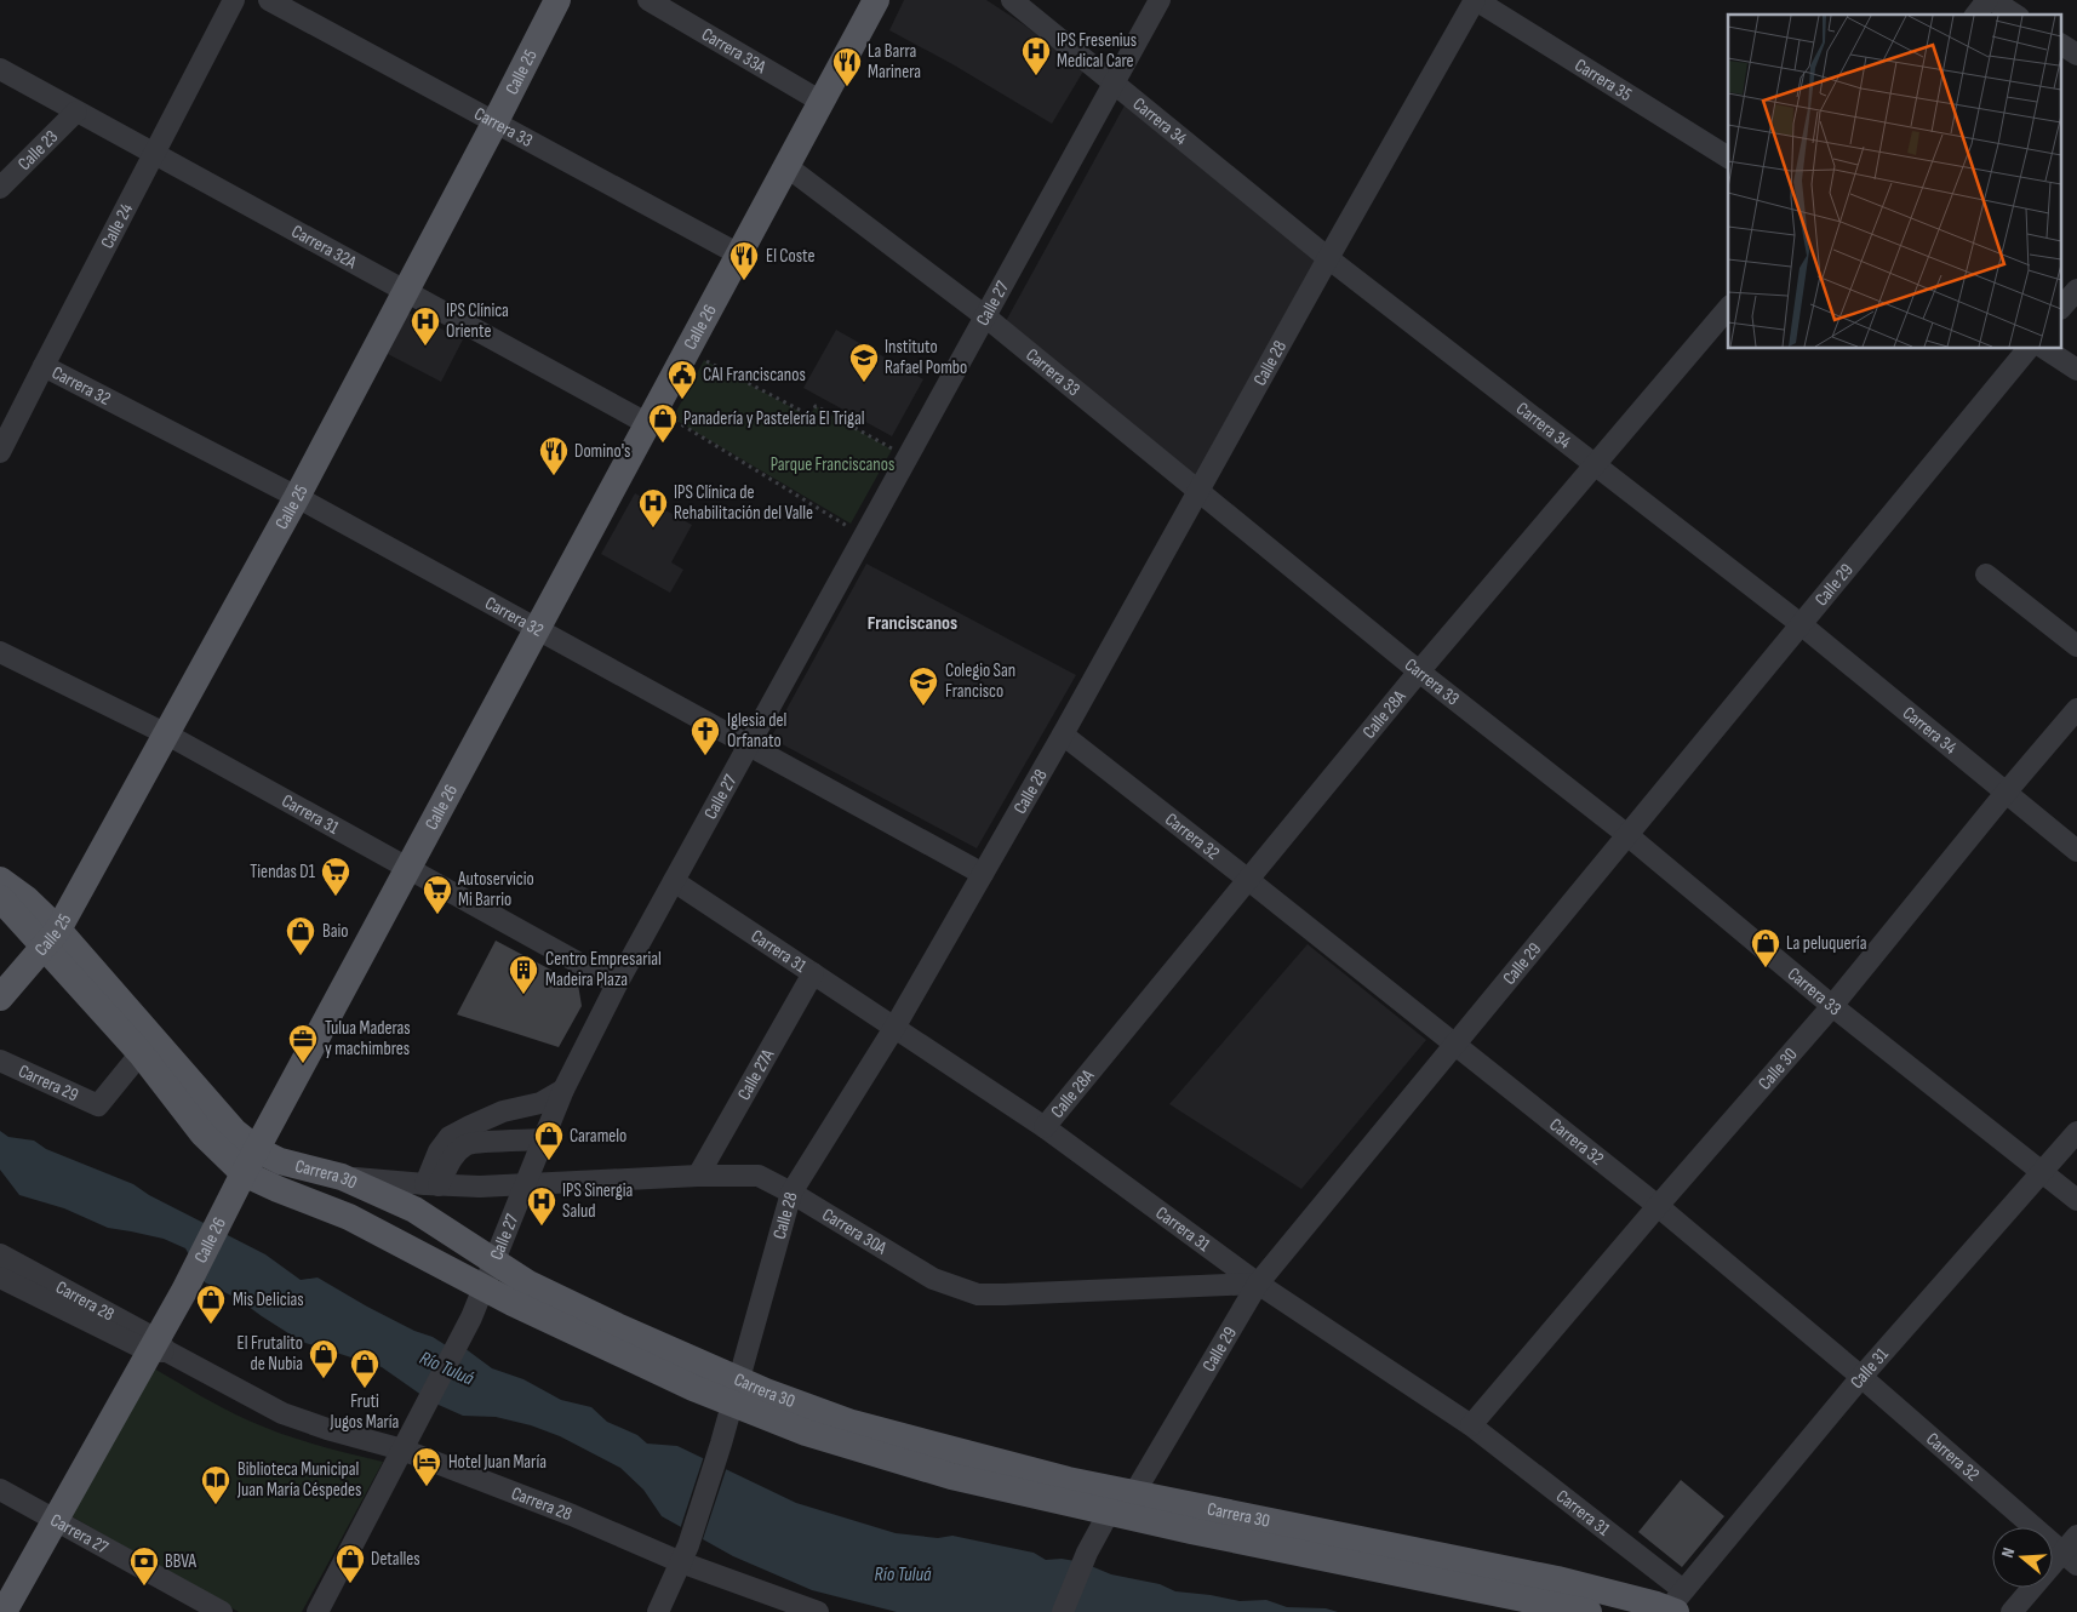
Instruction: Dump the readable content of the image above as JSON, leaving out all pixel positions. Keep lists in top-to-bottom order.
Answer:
{
  "streets": {
    "main road": ["Calle 25", "Calle 26", "Carrera 30"],
    "street": [
      "Carrera 33A",
      "Carrera 35",
      "Carrera 34",
      "Carrera 33",
      "Calle 23",
      "Calle 24",
      "Carrera 32A",
      "Calle 27",
      "Calle 28",
      "Carrera 32",
      "Calle 29",
      "Calle 28A",
      "Carrera 31",
      "Calle 30",
      "Calle 27A",
      "Carrera 29",
      "Carrera 30A",
      "Carrera 28",
      "Calle 31",
      "Carrera 27"
    ]
  },
  "crossings": [
    ["Carrera 33A", "Calle 26"],
    ["Calle 25", "Carrera 33"],
    ["Calle 25", "Carrera 32A"],
    ["Calle 25", "Carrera 32"],
    ["Calle 25", "Carrera 31"],
    ["Calle 25", "Carrera 30"],
    ["Carrera 35", "Calle 28"],
    ["Carrera 34", "Calle 27"],
    ["Carrera 34", "Calle 28"],
    ["Carrera 34", "Calle 29"],
    ["Carrera 34", "Calle 28A"],
    ["Carrera 34", "Calle 30"],
    ["Carrera 33", "Calle 27"],
    ["Carrera 33", "Calle 26"],
    ["Carrera 33", "Calle 28"],
    ["Carrera 33", "Calle 29"],
    ["Carrera 33", "Calle 28A"],
    ["Carrera 33", "Calle 30"],
    ["Carrera 33", "Calle 31"],
    ["Calle 23", "Carrera 32A"],
    ["Calle 24", "Carrera 32A"],
    ["Calle 24", "Carrera 32"],
    ["Carrera 32A", "Calle 26"],
    ["Calle 27", "Carrera 32"],
    ["Calle 27", "Carrera 31"],
    ["Calle 27", "Carrera 30"],
    ["Calle 27", "Carrera 30A"],
    ["Calle 27", "Carrera 28"],
    ["Calle 26", "Carrera 32"],
    ["Calle 26", "Carrera 31"],
    ["Calle 26", "Carrera 30"],
    ["Calle 26", "Carrera 28"],
    ["Calle 26", "Carrera 27"],
    ["Calle 28", "Carrera 32"],
    ["Calle 28", "Carrera 31"],
    ["Calle 28", "Carrera 30"],
    ["Calle 28", "Carrera 30A"],
    ["Calle 28", "Carrera 28"],
    ["Carrera 32", "Calle 29"],
    ["Carrera 32", "Calle 28A"],
    ["Carrera 32", "Calle 30"],
    ["Carrera 32", "Calle 31"],
    ["Calle 29", "Carrera 31"],
    ["Calle 29", "Carrera 30"],
    ["Calle 29", "Carrera 30A"],
    ["Calle 28A", "Carrera 31"],
    ["Carrera 31", "Calle 30"],
    ["Carrera 31", "Calle 27A"],
    ["Carrera 31", "Carrera 30"],
    ["Carrera 31", "Carrera 30A"],
    ["Carrera 31", "Calle 31"],
    ["Calle 27A", "Carrera 30A"],
    ["Carrera 29", "Carrera 30"],
    ["Carrera 30", "Carrera 30A"],
    ["Carrera 30", "Calle 31"]
  ],
  "districts": ["Franciscanos"],
  "water": ["Río Tuluá"],
  "parks": ["Parque Franciscanos"],
  "places": {
    "hospital": [
      "IPS Fresenius Medical Care",
      "IPS Clínica Oriente",
      "IPS Clínica de Rehabilitación del Valle",
      "IPS Sinergia Salud"
    ],
    "restaurant": ["La Barra Marinera", "El Coste", "Domino's"],
    "school or university": ["Instituto Rafael Pombo", "Colegio San Francisco"],
    "public building": ["CAI Franciscanos"],
    "shop": [
      "Panadería y Pastelería El Trigal",
      "Baio",
      "La peluquería",
      "Caramelo",
      "Mis Delicias",
      "El Frutalito de Nubia",
      "Fruti Jugos María",
      "Detalles"
    ],
    "church": ["Iglesia del Orfanato"],
    "supermarket": ["Tiendas D1", "Autoservicio Mi Barrio"],
    "building": ["Centro Empresarial Madeira Plaza"],
    "office": ["Tulua Maderas y machimbres"],
    "hotel": ["Hotel Juan María"],
    "library": ["Biblioteca Municipal Juan María Céspedes"],
    "bank": ["BBVA"]
  },
  "north": "left"
}
